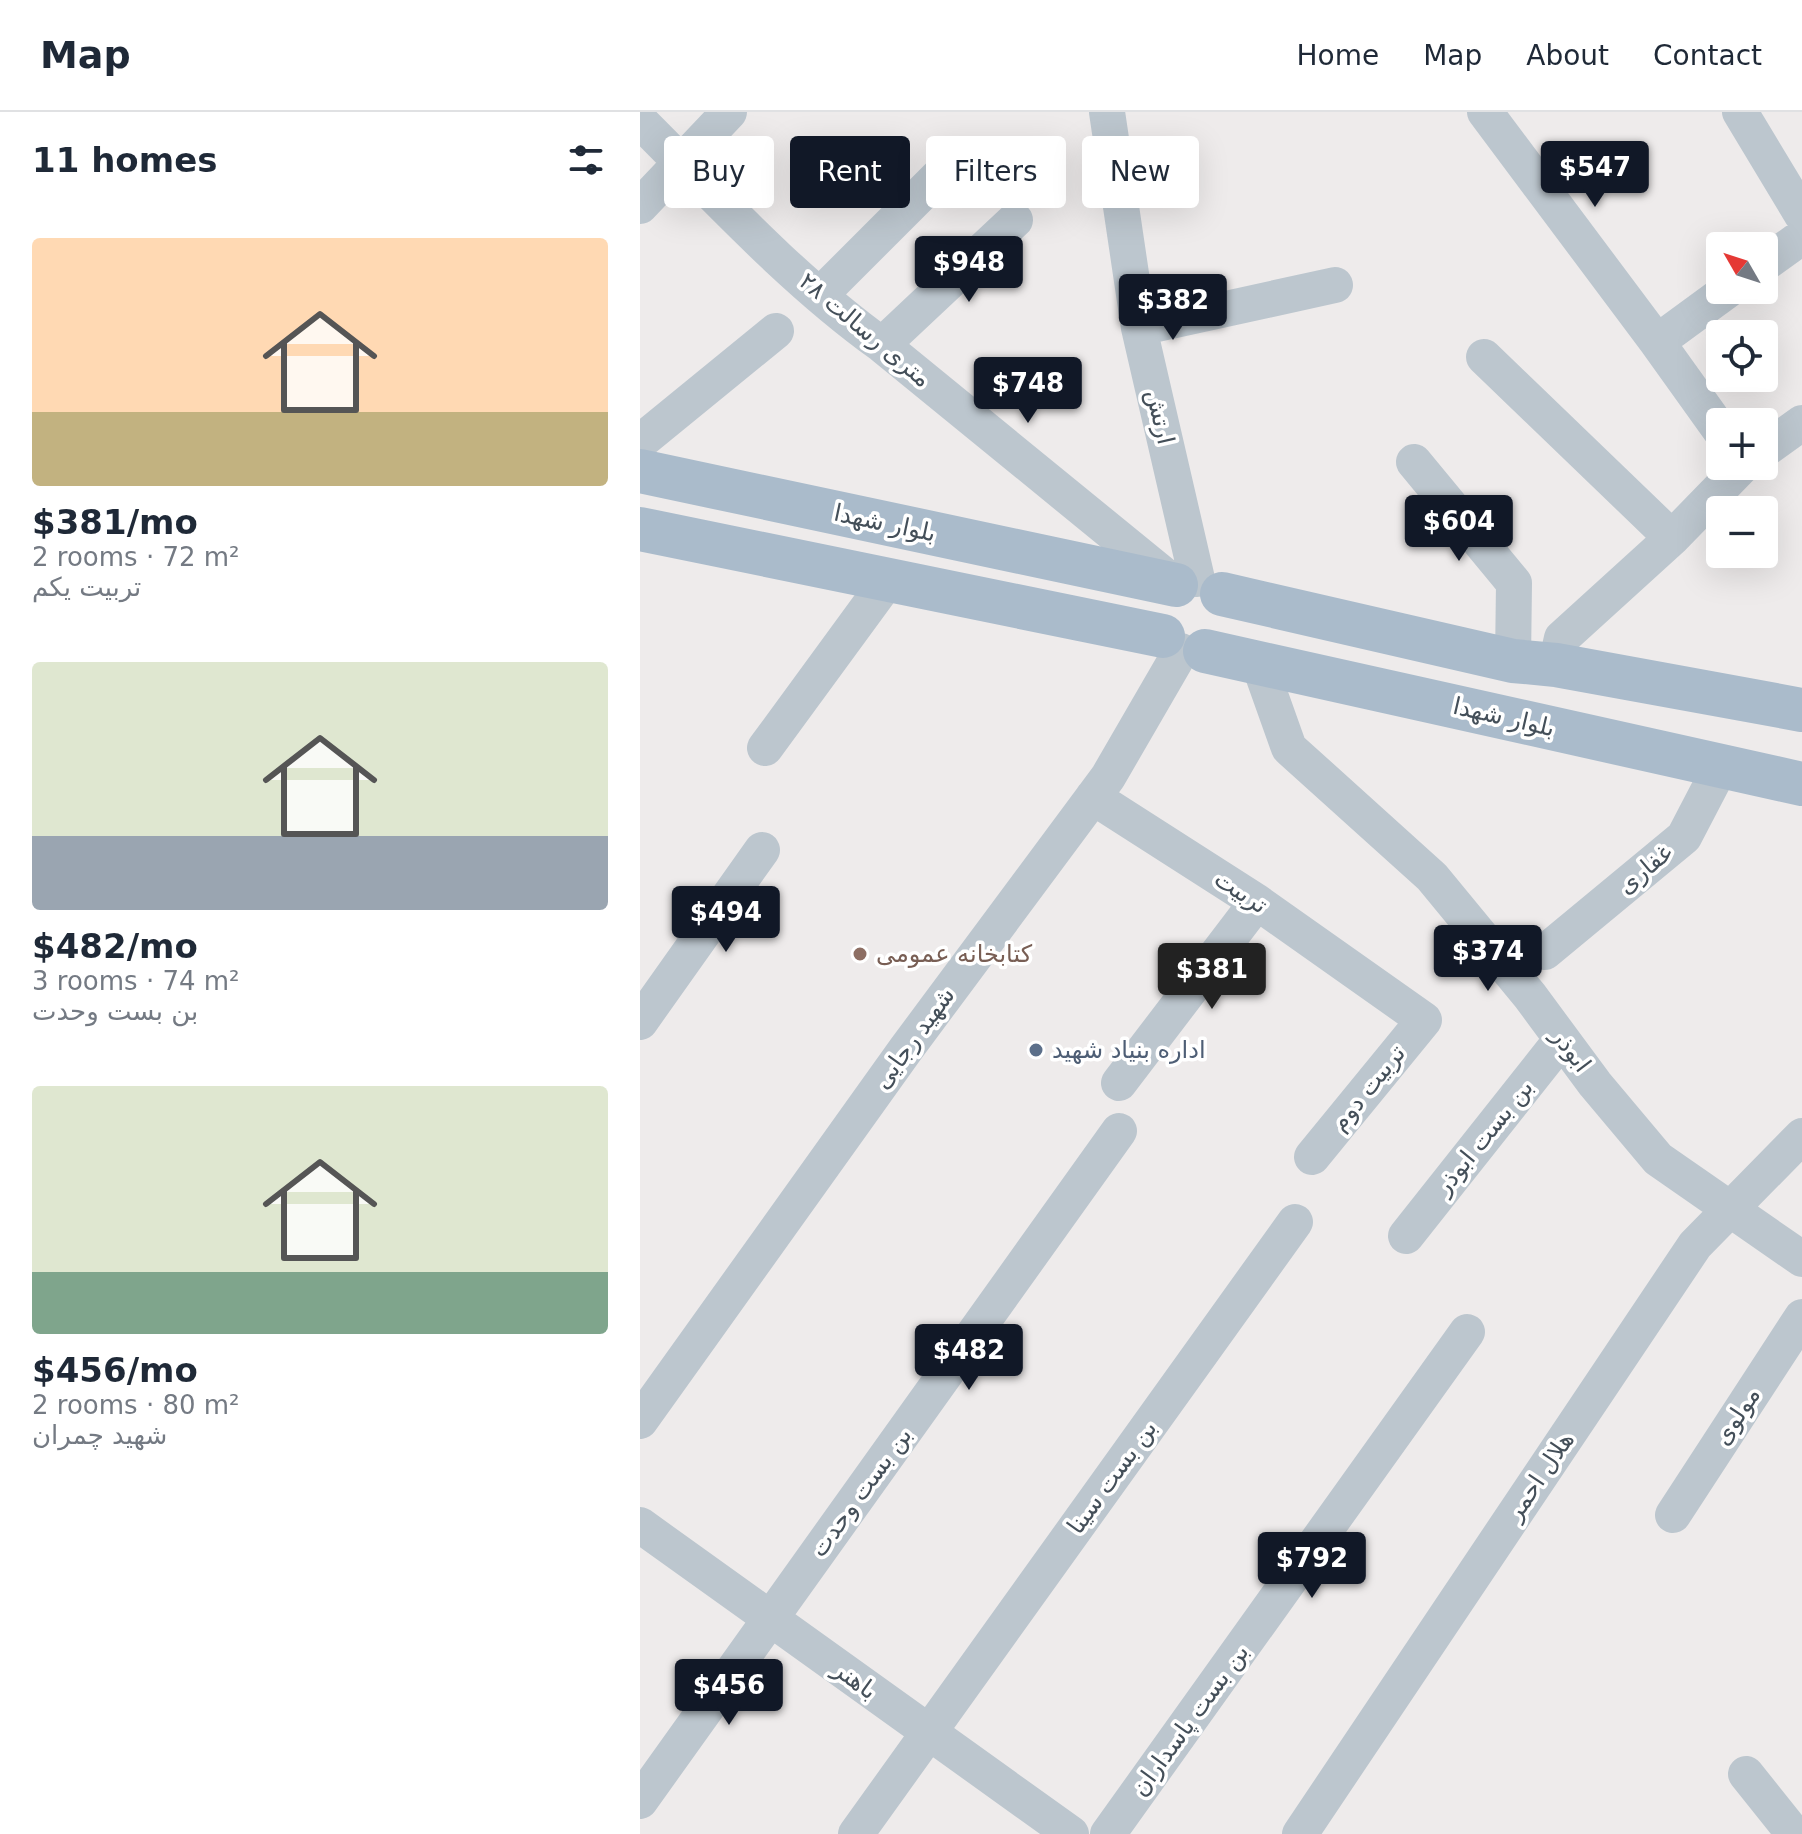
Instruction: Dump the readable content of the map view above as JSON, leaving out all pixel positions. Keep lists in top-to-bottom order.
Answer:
{
  "streets": {
    "main road": ["بلوار شهدا"],
    "street": [
      "۲۸ متری رسالت",
      "ارتش",
      "غفاری",
      "تربیت",
      "شهید رجایی",
      "ابوذر",
      "تربیت دوم",
      "بن بست ابوذر",
      "مولوی",
      "هلال احمر",
      "بن بست سینا",
      "بن بست وحدت",
      "باهنر",
      "بن بست پاسداران"
    ]
  },
  "crossings": [
    ["۲۸ متری رسالت", "ارتش"],
    ["۲۸ متری رسالت", "بلوار شهدا"],
    ["۲۸ متری رسالت", "شهید رجایی"],
    ["ارتش", "بلوار شهدا"],
    ["ارتش", "شهید رجایی"],
    ["بلوار شهدا", "غفاری"],
    ["بلوار شهدا", "شهید رجایی"],
    ["بلوار شهدا", "ابوذر"],
    ["تربیت", "شهید رجایی"],
    ["تربیت", "تربیت دوم"],
    ["ابوذر", "بن بست ابوذر"],
    ["ابوذر", "هلال احمر"],
    ["بن بست سینا", "باهنر"],
    ["بن بست وحدت", "باهنر"]
  ],
  "places": ["کتابخانه عمومی", "اداره بنیاد شهید"],
  "north": "top left",
  "page": {
    "header": "Map",
    "nav": [
      "Home",
      "Map",
      "About",
      "Contact"
    ],
    "heading": "11 homes",
    "chip": [
      "Buy",
      "Rent",
      "Filters",
      "New"
    ],
    "price": [
      "$547",
      "$948",
      "$382",
      "$748",
      "$604",
      "$494",
      "$374",
      "$381",
      "$482",
      "$792",
      "$456"
    ],
    "list": [
      {
        "name": "$381/mo",
        "note": "2 rooms · 72 m² · تربیت یکم"
      },
      {
        "name": "$482/mo",
        "note": "3 rooms · 74 m² · بن بست وحدت"
      },
      {
        "name": "$456/mo",
        "note": "2 rooms · 80 m² · شهید چمران"
      }
    ],
    "map_buttons": ["+", "−"]
  }
}
